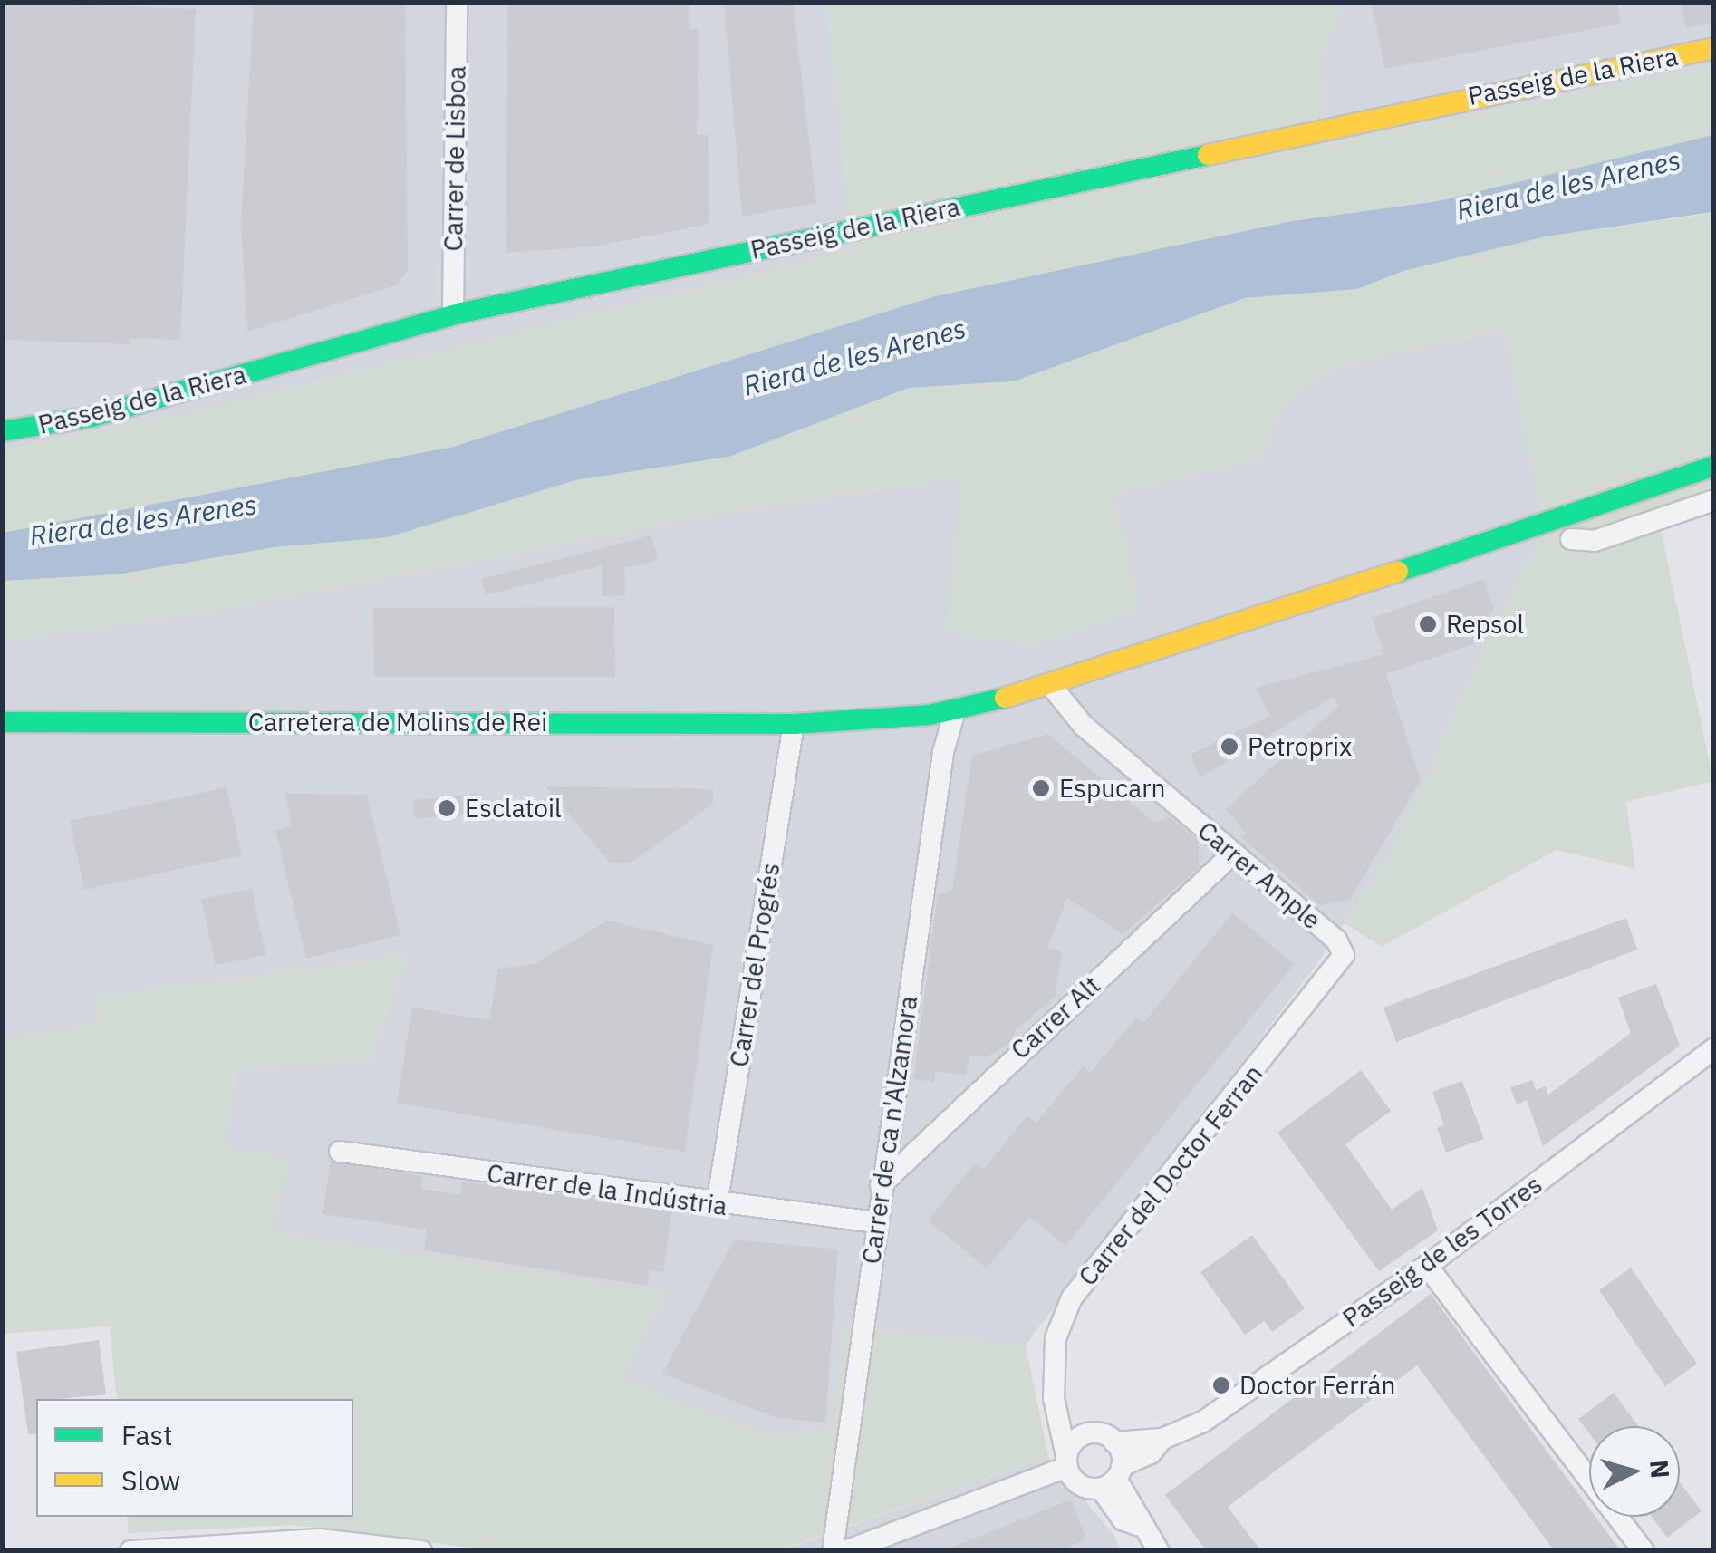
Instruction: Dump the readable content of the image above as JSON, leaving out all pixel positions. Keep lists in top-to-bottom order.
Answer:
{
  "streets": {
    "main road": ["Passeig de la Riera", "Carretera de Molins de Rei"],
    "street": [
      "Carrer de Lisboa",
      "Carrer Ample",
      "Carrer del Progrés",
      "Carrer Alt",
      "Carrer de ca n'Alzamora",
      "Carrer del Doctor Ferran",
      "Carrer de la Indústria",
      "Passeig de les Torres"
    ]
  },
  "crossings": [
    ["Passeig de la Riera", "Carrer de Lisboa"],
    ["Carretera de Molins de Rei", "Carrer Ample"],
    ["Carretera de Molins de Rei", "Carrer del Progrés"],
    ["Carretera de Molins de Rei", "Carrer de ca n'Alzamora"],
    ["Carrer Ample", "Carrer Alt"],
    ["Carrer Ample", "Carrer del Doctor Ferran"],
    ["Carrer del Progrés", "Carrer de la Indústria"],
    ["Carrer Alt", "Carrer de ca n'Alzamora"],
    ["Carrer de ca n'Alzamora", "Carrer de la Indústria"]
  ],
  "water": ["Riera de les Arenes"],
  "places": [
    "Repsol",
    "Petroprix",
    "Espucarn",
    "Esclatoil",
    "Doctor Ferrán"
  ],
  "legend": ["Fast", "Slow"],
  "north": "right"
}
